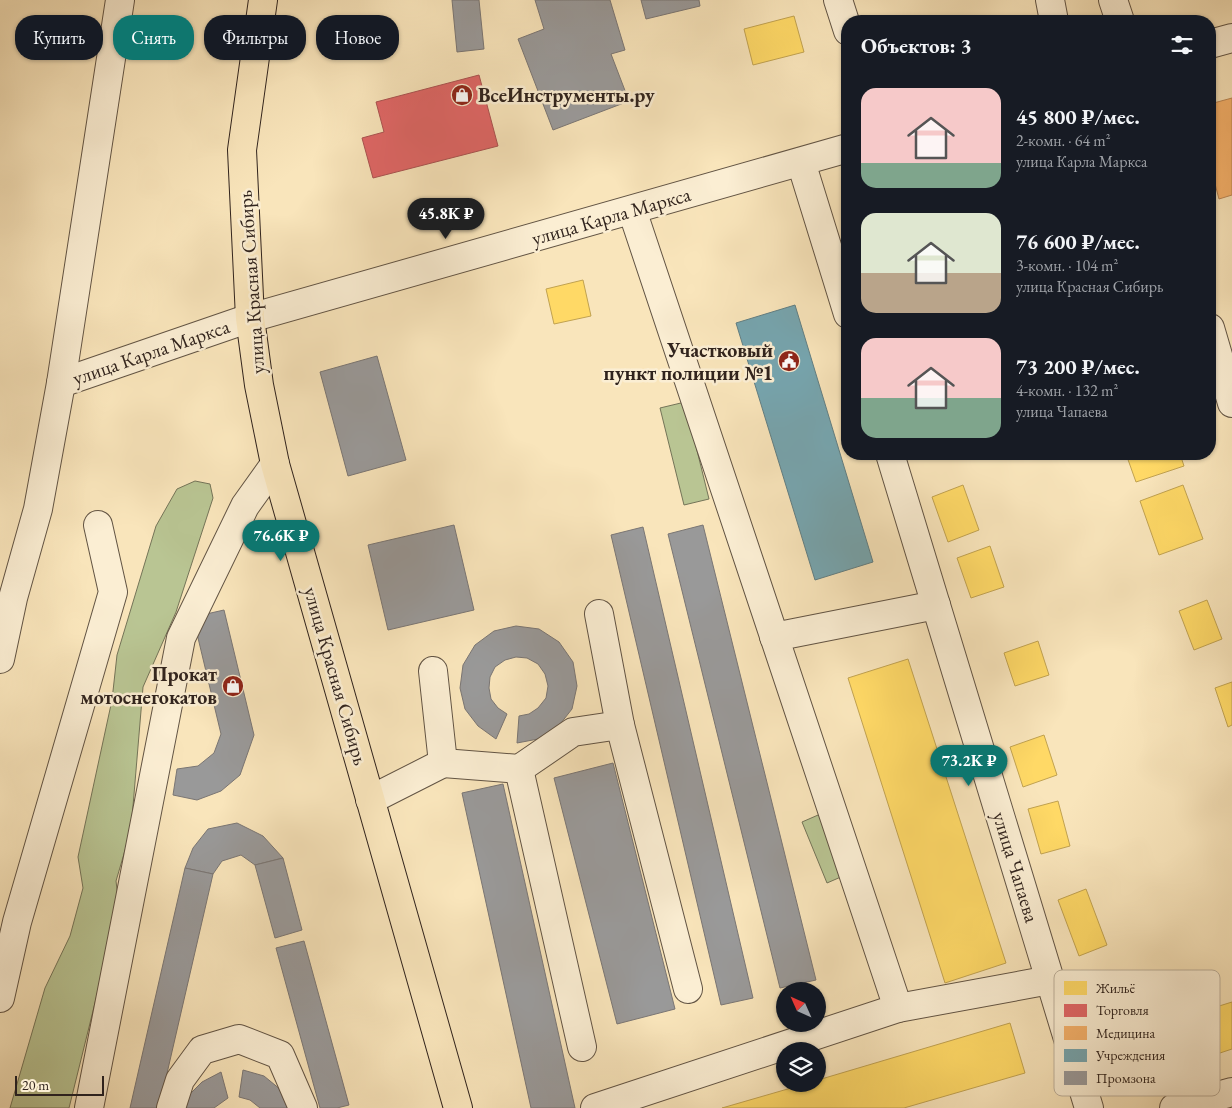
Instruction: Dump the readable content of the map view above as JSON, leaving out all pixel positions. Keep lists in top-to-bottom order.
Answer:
{
  "streets": {
    "main road": ["улица Красная Сибирь"],
    "street": ["улица Карла Маркса", "улица Чапаева"]
  },
  "crossings": [
    ["улица Карла Маркса", "улица Красная Сибирь"]
  ],
  "places": {
    "shop": ["ВсеИнструменты.ру", "Прокат мотоснегокатов"],
    "public building": ["Участковый пункт полиции №1"]
  },
  "legend": [
    "Жильё",
    "Торговля",
    "Медицина",
    "Учреждения",
    "Промзона"
  ],
  "scale_bar": "20 m",
  "north": "top left",
  "page": {
    "chip": [
      "Купить",
      "Снять",
      "Фильтры",
      "Новое"
    ],
    "heading": "Объектов: 3",
    "list": [
      {
        "name": "45 800 ₽/мес.",
        "note": "2-комн. · 64 m² · улица Карла Маркса"
      },
      {
        "name": "76 600 ₽/мес.",
        "note": "3-комн. · 104 m² · улица Красная Сибирь"
      },
      {
        "name": "73 200 ₽/мес.",
        "note": "4-комн. · 132 m² · улица Чапаева"
      }
    ],
    "price": ["45.8K ₽", "76.6K ₽", "73.2K ₽"],
    "scale": "20 m"
  }
}
